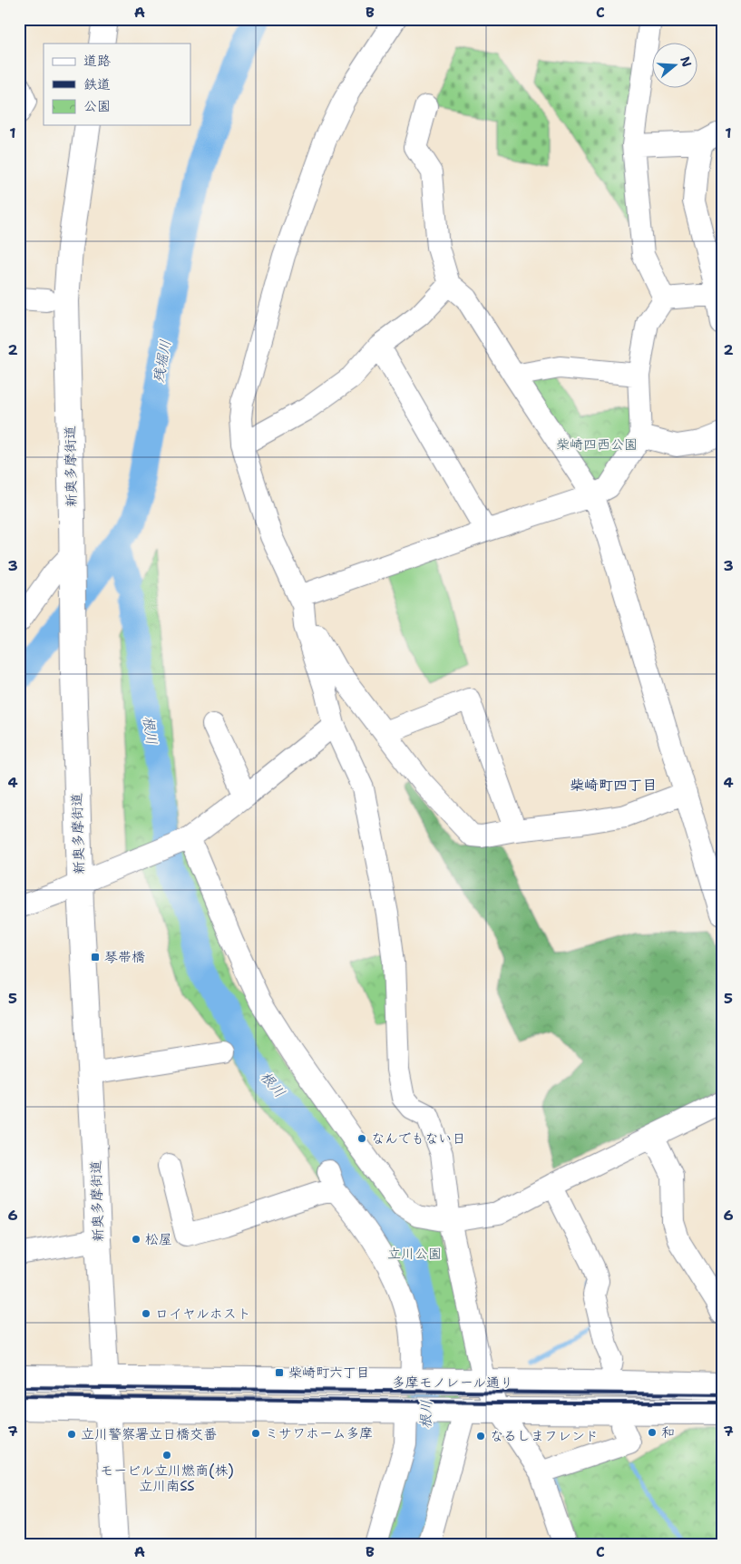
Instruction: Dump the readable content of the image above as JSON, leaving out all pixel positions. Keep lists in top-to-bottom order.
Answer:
{
  "streets": {
    "main road": ["新奥多摩街道", "多摩モノレール通り"]
  },
  "crossings": [
    ["新奥多摩街道", "多摩モノレール通り"]
  ],
  "districts": ["柴崎町四丁目"],
  "water": ["残堀川", "根川"],
  "parks": ["柴崎四西公園", "立川公園"],
  "places": {
    "transit": ["琴帯橋", "柴崎町六丁目"],
    "other": [
      "なんでもない日",
      "松屋",
      "ロイヤルホスト",
      "和",
      "ミサワホーム多摩",
      "立川警察署立日橋交番",
      "なるしまフレンド",
      "モービル立川燃商(株) 立川南SS"
    ]
  },
  "legend": ["道路", "鉄道", "公園"],
  "north": "right",
  "grid": {
    "columns": ["A", "B", "C"],
    "rows": [
      "1",
      "2",
      "3",
      "4",
      "5",
      "6",
      "7"
    ]
  }
}
